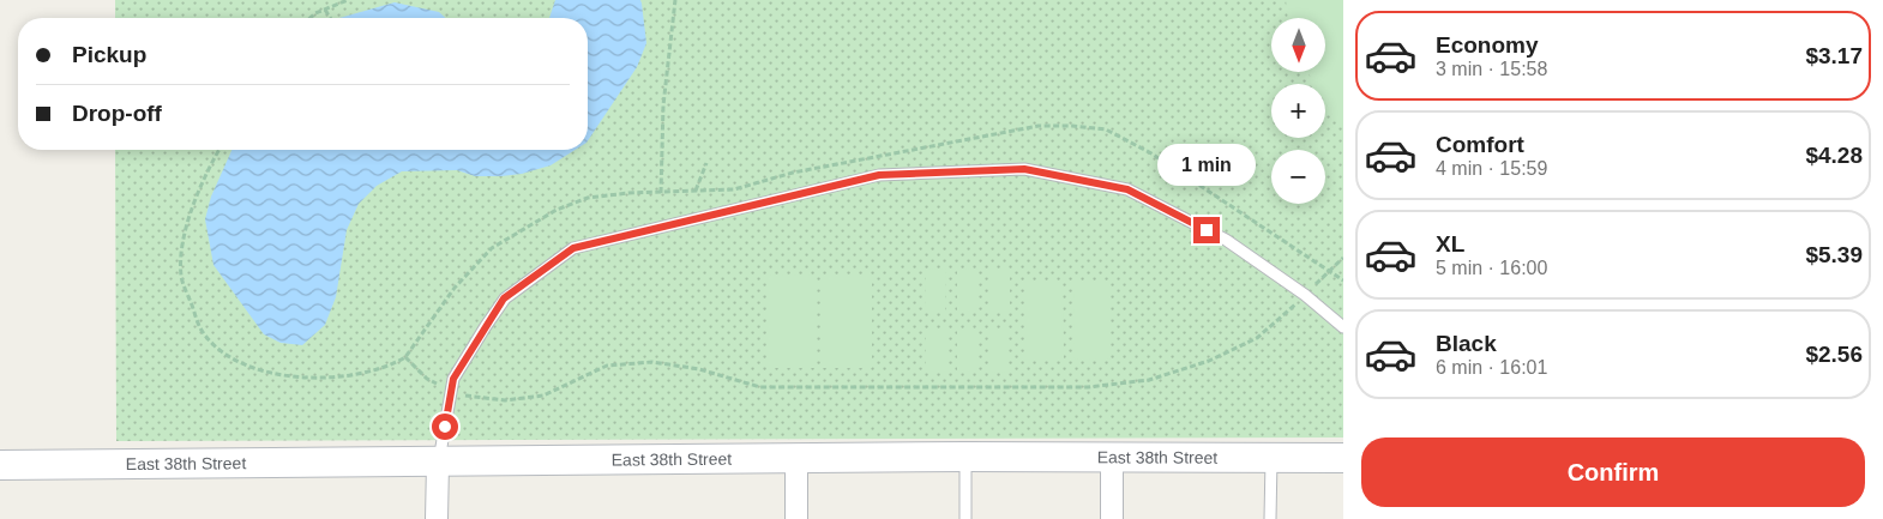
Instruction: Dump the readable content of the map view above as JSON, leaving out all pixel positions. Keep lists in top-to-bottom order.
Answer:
{
  "streets": {
    "main road": ["East 38th Street"]
  },
  "north": "bottom",
  "page": {
    "list": [
      {
        "name": "Economy",
        "note": "3 min · 15:58",
        "value": "$3.17"
      },
      {
        "name": "Comfort",
        "note": "4 min · 15:59",
        "value": "$4.28"
      },
      {
        "name": "XL",
        "note": "5 min · 16:00",
        "value": "$5.39"
      },
      {
        "name": "Black",
        "note": "6 min · 16:01",
        "value": "$2.56"
      }
    ],
    "map_buttons": ["+", "−"],
    "banner": ["Pickup", "Drop-off"],
    "bubble": "1 min",
    "buttons": "Confirm"
  }
}
